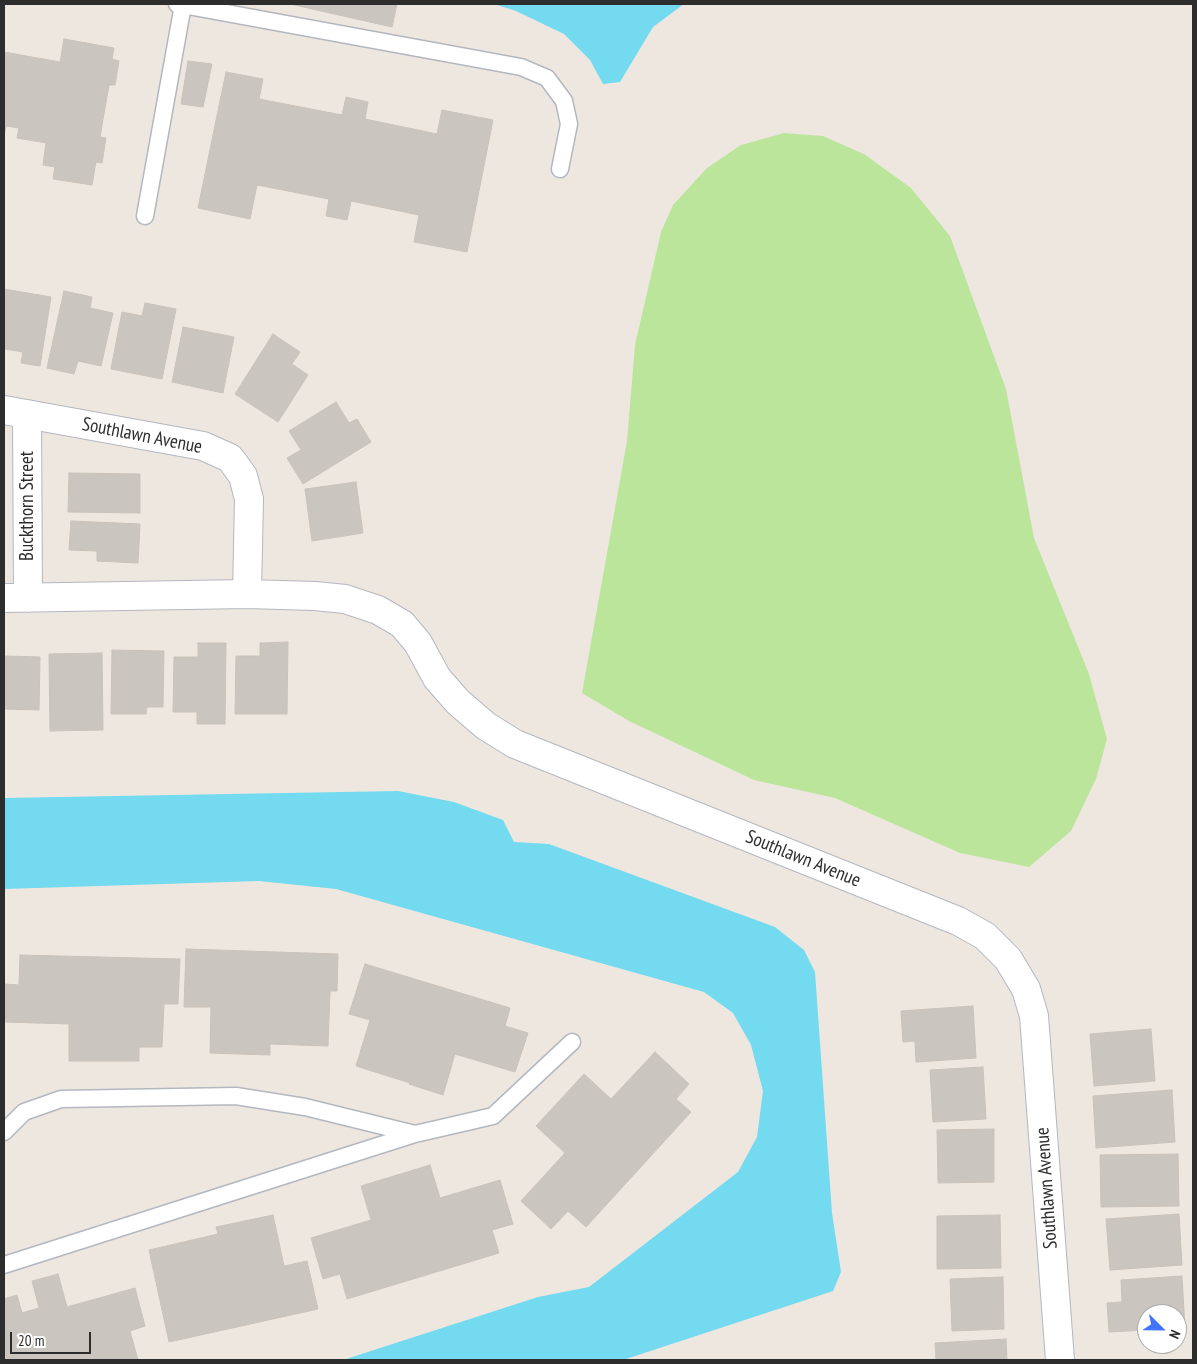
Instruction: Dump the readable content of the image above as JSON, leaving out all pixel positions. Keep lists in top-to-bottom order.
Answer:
{
  "streets": {
    "street": ["Southlawn Avenue", "Buckthorn Street"]
  },
  "crossings": [
    ["Southlawn Avenue", "Buckthorn Street"]
  ],
  "scale_bar": "20 m",
  "north": "bottom right"
}
